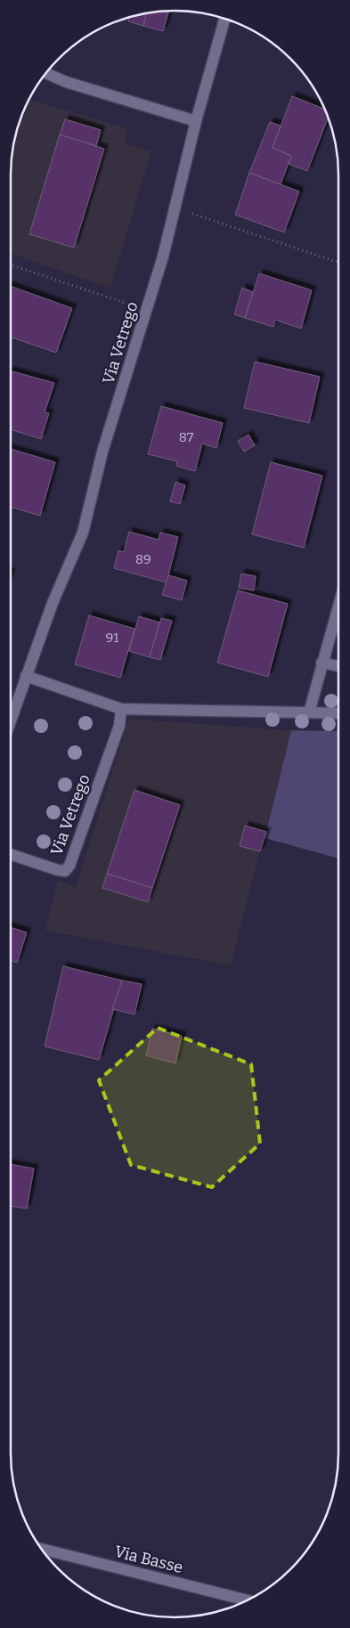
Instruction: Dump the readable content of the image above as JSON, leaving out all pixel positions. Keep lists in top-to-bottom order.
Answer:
{
  "streets": {
    "street": ["Via Vetrego", "Via Basse"]
  },
  "house_numbers": ["87", "89", "91"]
}
